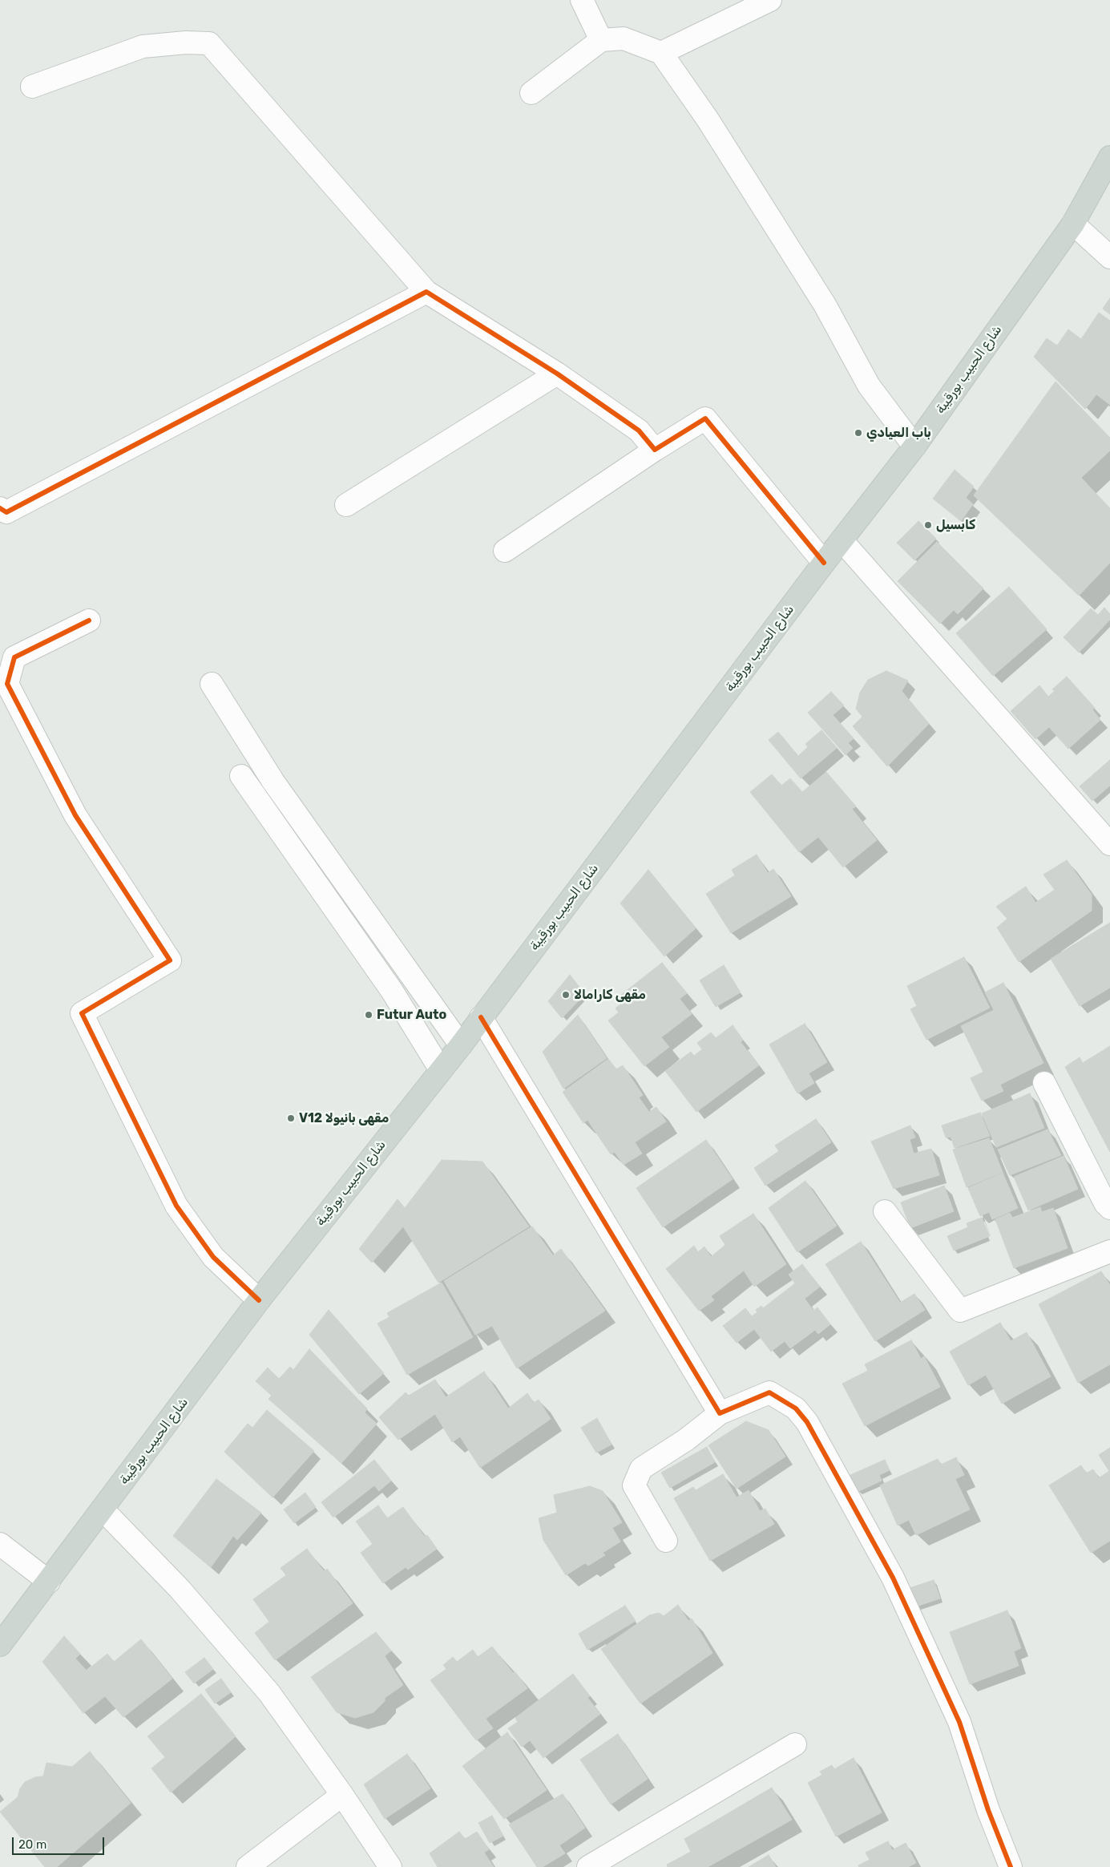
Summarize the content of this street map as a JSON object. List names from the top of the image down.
{
  "streets": {
    "main road": ["شارع الحبيب بورقيبة"]
  },
  "places": [
    "باب العيادي",
    "كابسيل",
    "مقهى كارامالا",
    "Futur Auto",
    "V12 مقهى بانيولا"
  ],
  "scale_bar": "20 m"
}
